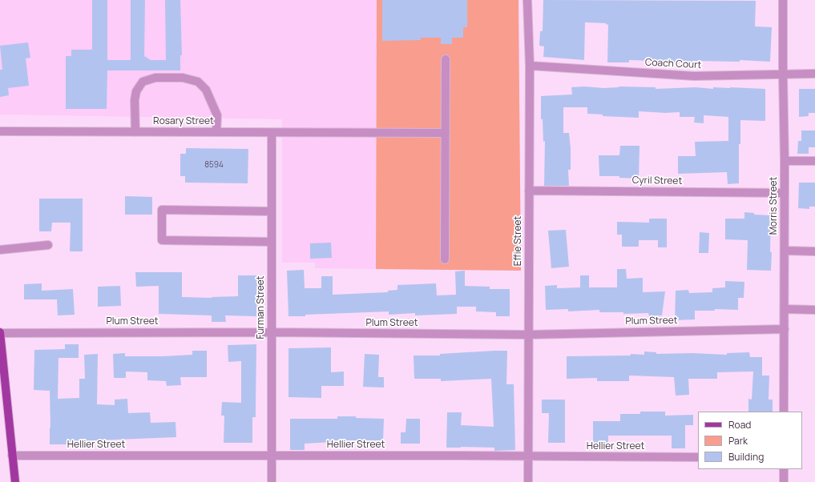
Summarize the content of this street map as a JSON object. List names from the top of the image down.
{
  "streets": {
    "street": [
      "Coach Court",
      "Rosary Street",
      "Cyril Street",
      "Morris Street",
      "Effie Street",
      "Furman Street",
      "Plum Street",
      "Hellier Street"
    ]
  },
  "crossings": [
    ["Coach Court", "Morris Street"],
    ["Coach Court", "Effie Street"],
    ["Rosary Street", "Furman Street"],
    ["Cyril Street", "Morris Street"],
    ["Cyril Street", "Effie Street"],
    ["Morris Street", "Plum Street"],
    ["Effie Street", "Plum Street"],
    ["Effie Street", "Hellier Street"],
    ["Furman Street", "Plum Street"],
    ["Furman Street", "Hellier Street"]
  ],
  "house_numbers": ["8594"],
  "legend": ["Road", "Park", "Building"]
}
